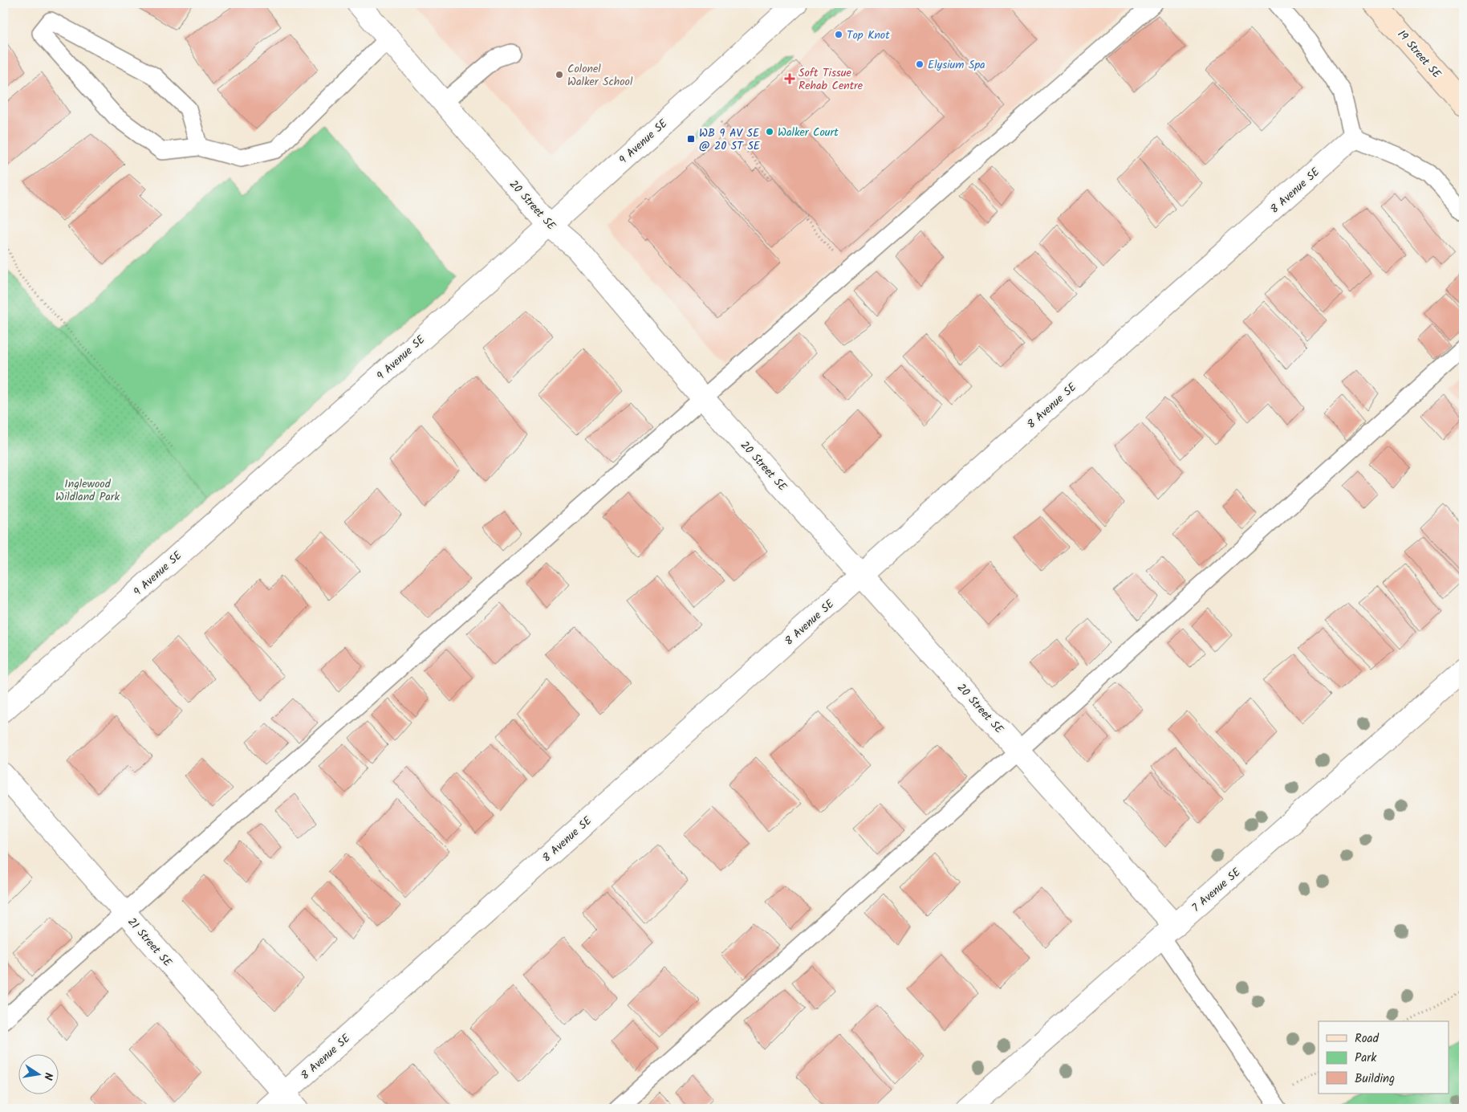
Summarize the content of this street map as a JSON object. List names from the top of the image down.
{
  "streets": {
    "main road": ["19 Street SE"],
    "street": [
      "9 Avenue SE",
      "8 Avenue SE",
      "20 Street SE",
      "7 Avenue SE",
      "21 Street SE"
    ]
  },
  "crossings": [
    ["9 Avenue SE", "20 Street SE"],
    ["8 Avenue SE", "20 Street SE"],
    ["8 Avenue SE", "21 Street SE"],
    ["20 Street SE", "7 Avenue SE"]
  ],
  "parks": ["Inglewood Wildland Park"],
  "places": {
    "other": [
      "Top Knot",
      "Elysium Spa",
      "Colonel Walker School",
      "Walker Court"
    ],
    "health": ["Soft Tissue Rehab Centre"],
    "transit": ["WB 9 AV SE @ 20 ST SE"]
  },
  "legend": ["Road", "Park", "Building"],
  "north": "right"
}
